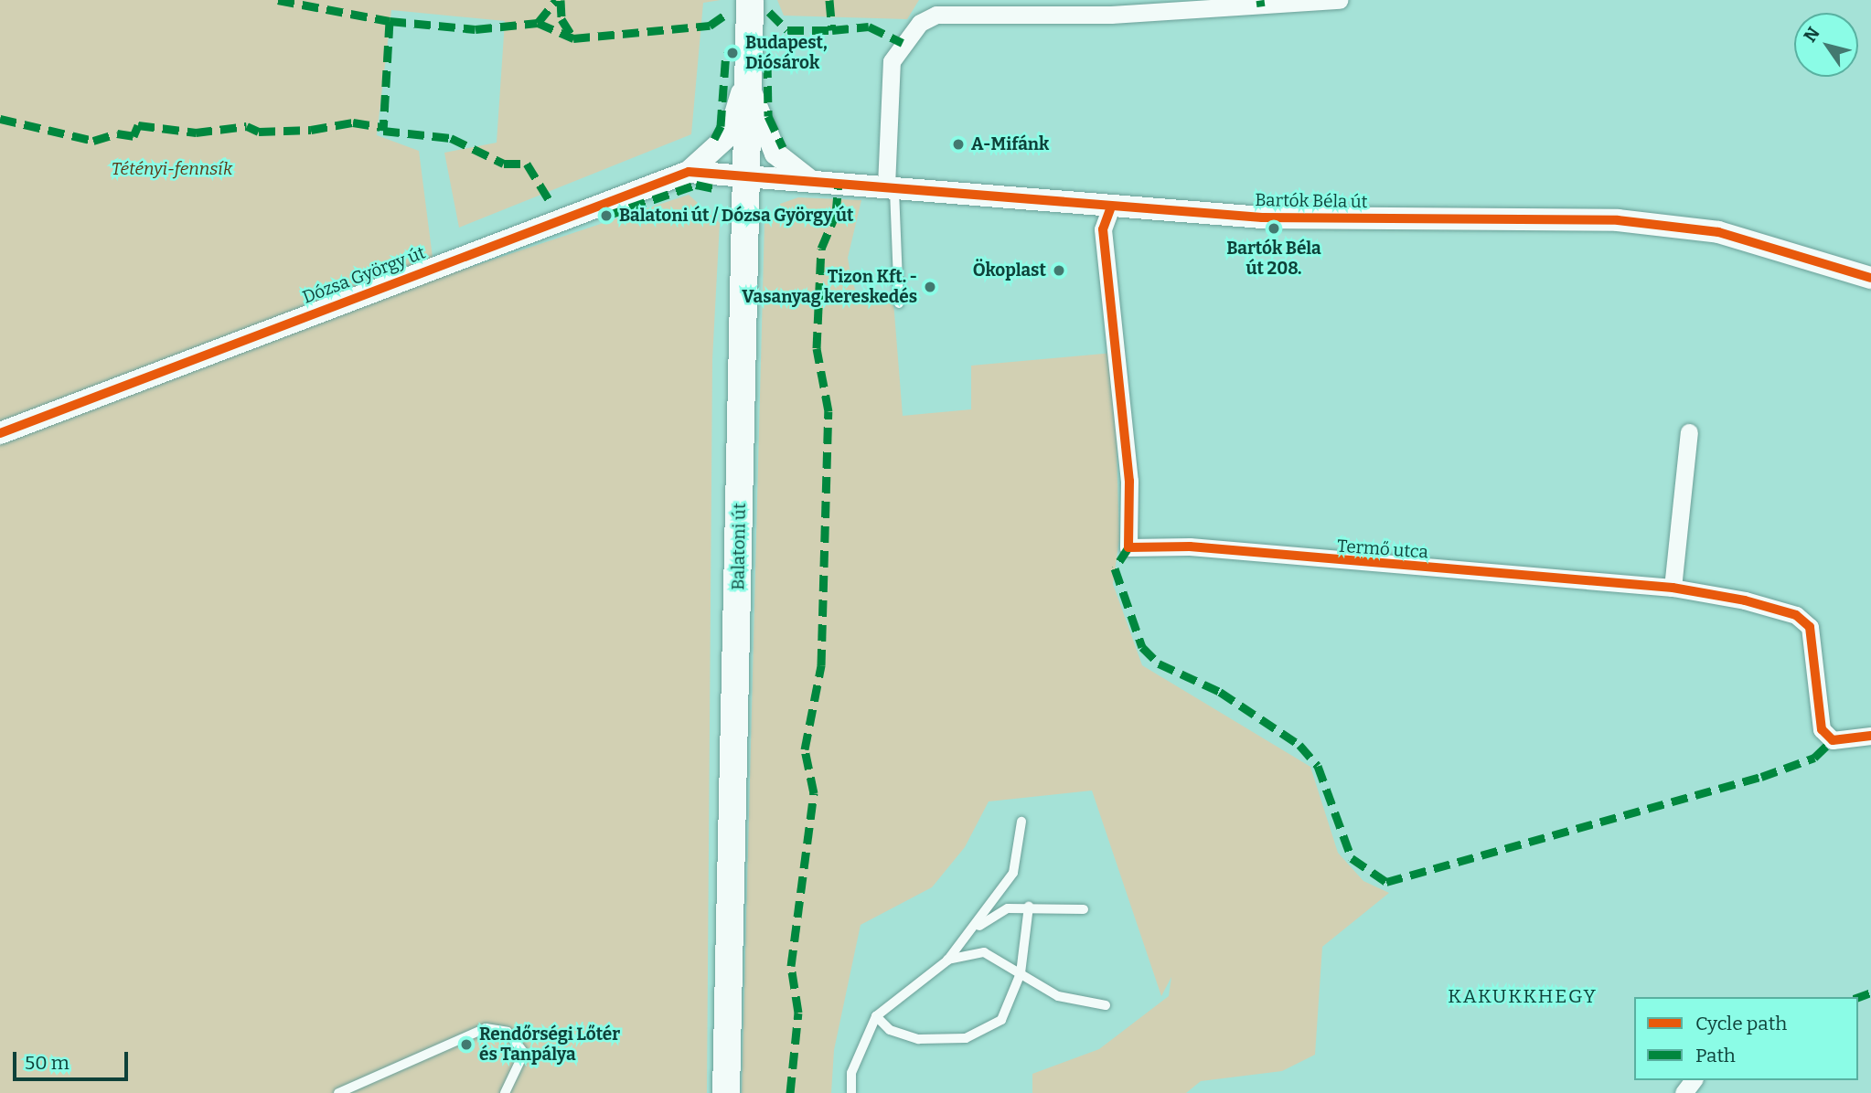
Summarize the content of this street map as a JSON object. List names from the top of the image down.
{
  "streets": {
    "main road": ["Balatoni út"],
    "street": ["Bartók Béla út", "Dózsa György út", "Termő utca"]
  },
  "crossings": [
    ["Bartók Béla út", "Dózsa György út"],
    ["Bartók Béla út", "Balatoni út"],
    ["Bartók Béla út", "Termő utca"],
    ["Dózsa György út", "Balatoni út"]
  ],
  "districts": ["KAKUKKHEGY"],
  "parks": ["Tétényi-fennsík"],
  "places": [
    "Budapest, Diósárok",
    "A-Mifánk",
    "Balatoni út / Dózsa György út",
    "Bartók Béla út 208.",
    "Ökoplast",
    "Tizon Kft. - Vasanyag kereskedés",
    "Rendőrségi Lőtér és Tanpálya"
  ],
  "legend": ["Cycle path", "Path"],
  "scale_bar": "50 m",
  "north": "top left"
}
